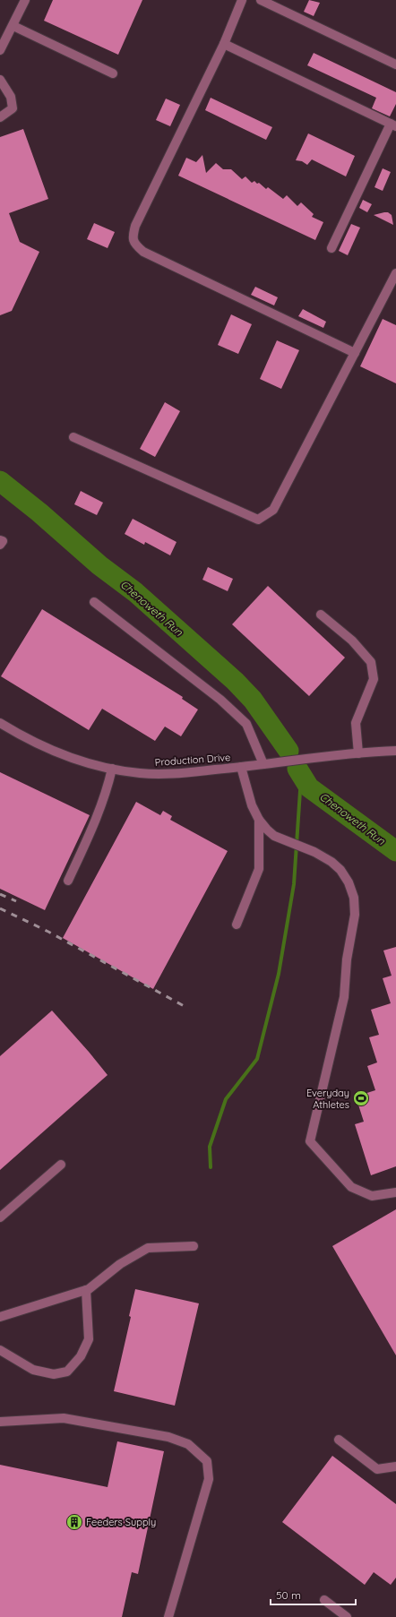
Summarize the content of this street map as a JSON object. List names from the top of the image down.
{
  "streets": {
    "street": ["Production Drive"]
  },
  "water": ["Chenoweth Run"],
  "places": {
    "sports": ["Everyday Athletes"],
    "building": ["Feeders Supply"]
  },
  "scale_bar": "50 m"
}
